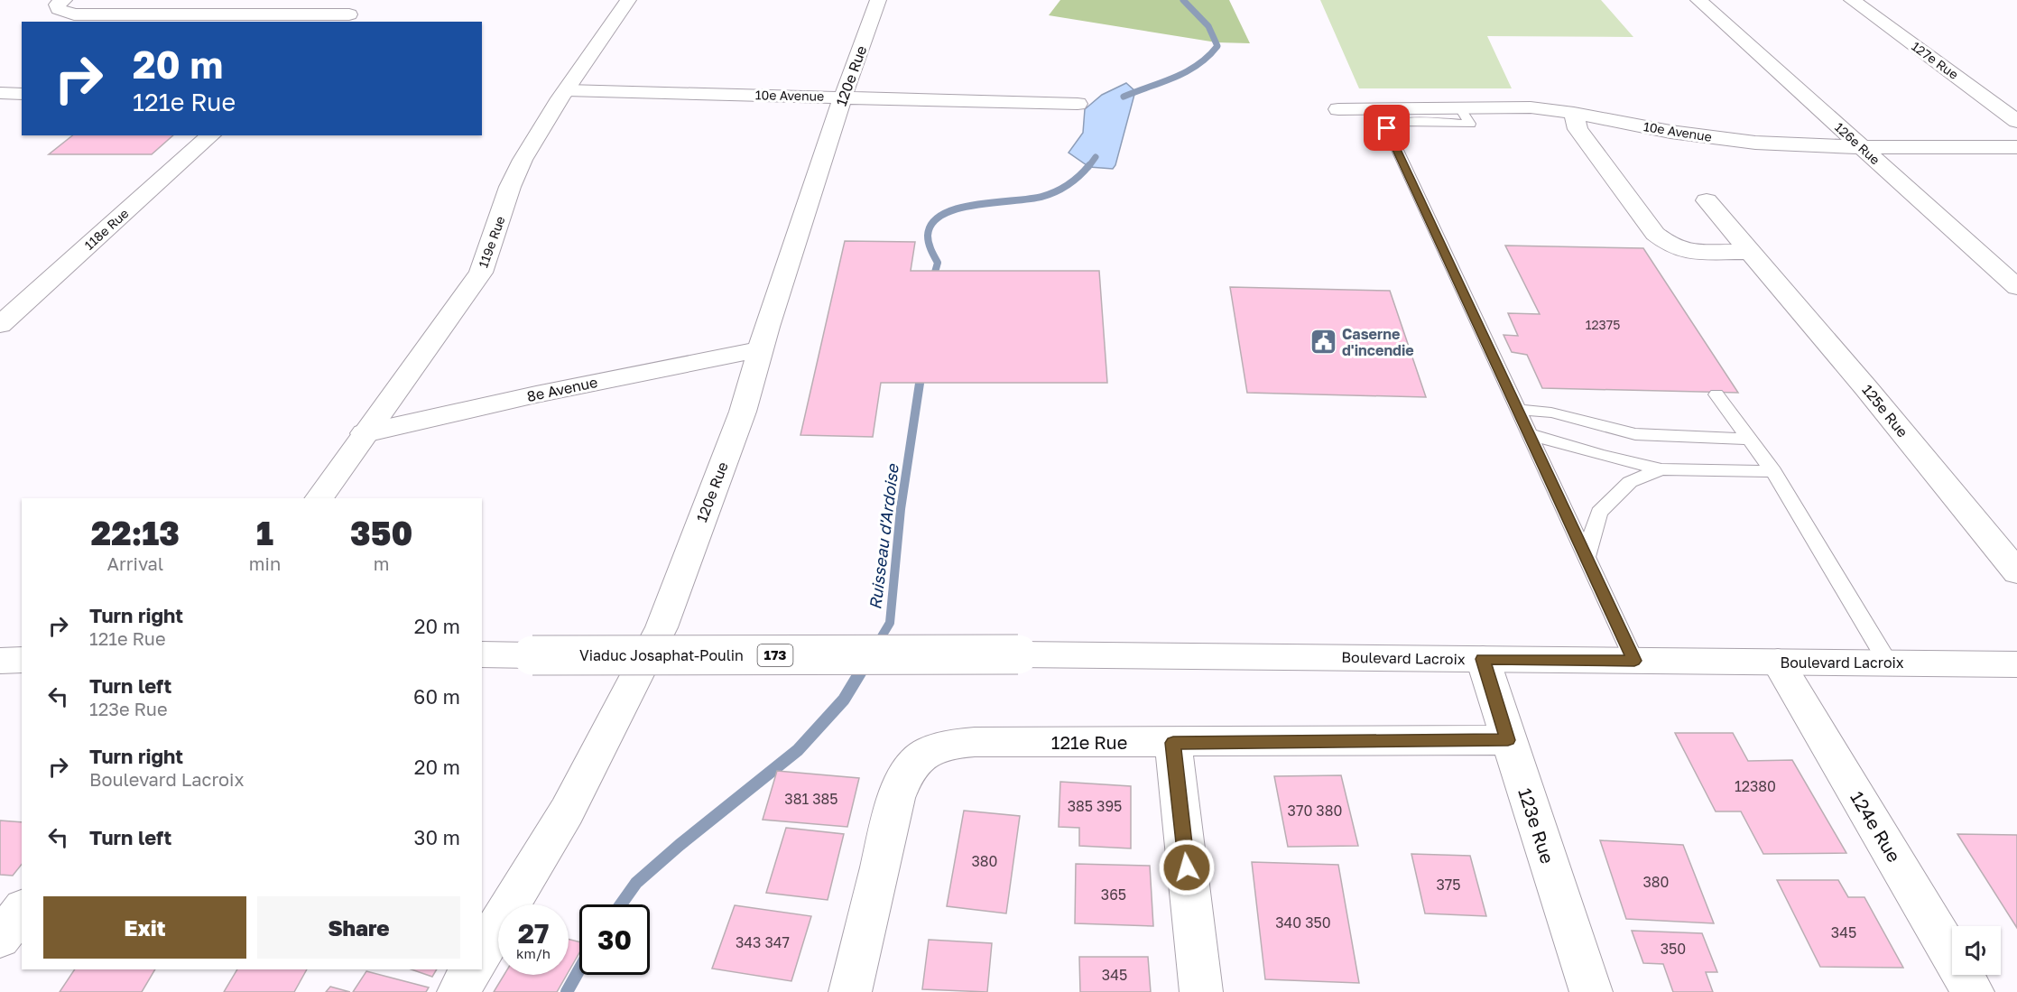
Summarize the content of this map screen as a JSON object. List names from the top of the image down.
{
  "streets": {
    "street": [
      "127e Rue",
      "120e Rue",
      "10e Avenue",
      "126e Rue",
      "118e Rue",
      "119e Rue",
      "8e Avenue",
      "125e Rue",
      "Viaduc Josaphat-Poulin",
      "173",
      "Boulevard Lacroix",
      "121e Rue",
      "123e Rue",
      "124e Rue"
    ]
  },
  "crossings": [
    ["120e Rue", "10e Avenue"],
    ["120e Rue", "8e Avenue"],
    ["10e Avenue", "126e Rue"],
    ["10e Avenue", "119e Rue"],
    ["119e Rue", "8e Avenue"],
    ["Viaduc Josaphat-Poulin", "Boulevard Lacroix"],
    ["Boulevard Lacroix", "123e Rue"],
    ["Boulevard Lacroix", "124e Rue"],
    ["121e Rue", "123e Rue"]
  ],
  "water": ["Ruisseau d'Ardoise"],
  "places": {
    "public building": ["Caserne d'incendie"]
  },
  "house_numbers": [
    "12375",
    "12380",
    "381 385",
    "385 395",
    "370 380",
    "380",
    "380",
    "375",
    "365",
    "340 350",
    "345",
    "343 347",
    "350",
    "345"
  ],
  "page": {
    "turn": ["20 m", "121e Rue"],
    "eta": [
      "22:13",
      "Arrival",
      "1",
      "min",
      "350",
      "m"
    ],
    "list": [
      {
        "name": "Turn right",
        "note": "121e Rue",
        "value": "20 m"
      },
      {
        "name": "Turn left",
        "note": "123e Rue",
        "value": "60 m"
      },
      {
        "name": "Turn right",
        "note": "Boulevard Lacroix",
        "value": "20 m"
      },
      {
        "name": "Turn left",
        "value": "30 m"
      }
    ],
    "buttons": ["Exit", "Share"],
    "speed": "27 km/h",
    "limit": "30"
  }
}
